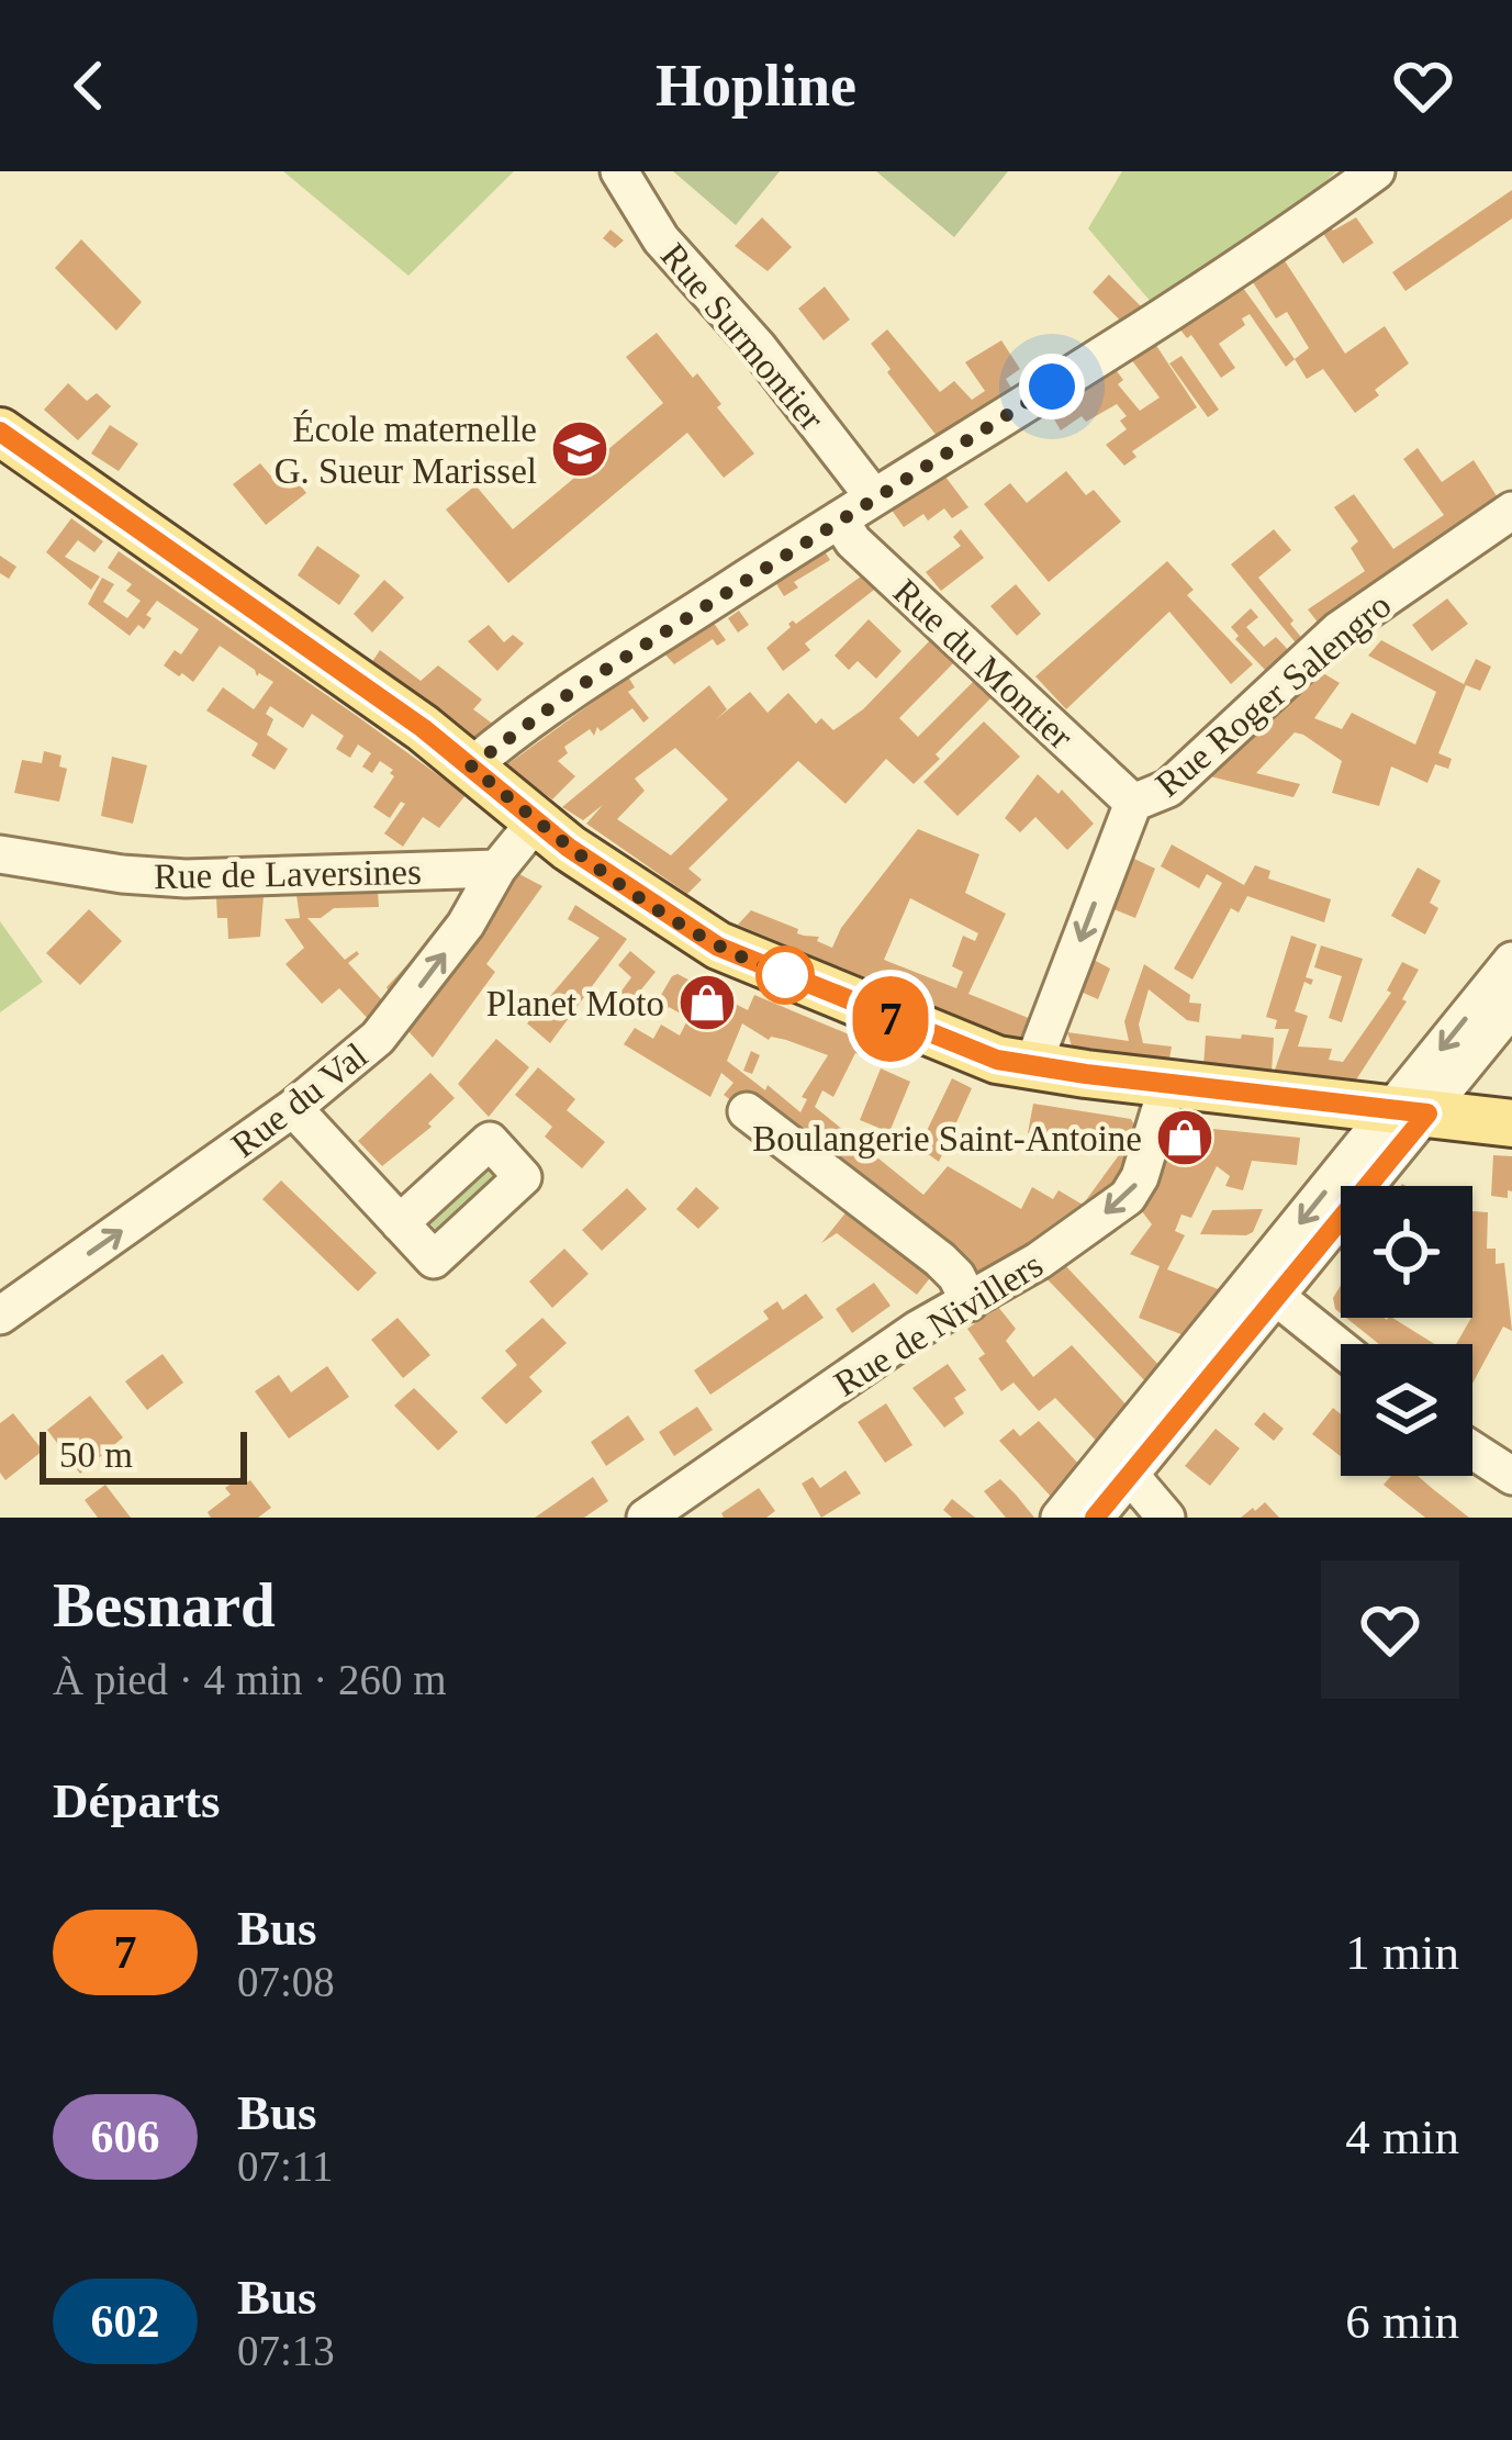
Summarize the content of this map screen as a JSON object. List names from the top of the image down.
{
  "streets": {
    "street": [
      "Rue Surmontier",
      "Rue du Montier",
      "Rue Roger Salengro",
      "Rue de Laversines",
      "Rue du Val",
      "Rue de Nivillers"
    ]
  },
  "crossings": [
    ["Rue du Montier", "Rue Roger Salengro"],
    ["Rue de Laversines", "Rue du Val"]
  ],
  "one_way": ["Rue Roger Salengro", "Rue du Val"],
  "places": {
    "school or university": ["École maternelle G. Sueur Marissel"],
    "shop": ["Planet Moto", "Boulangerie Saint-Antoine"]
  },
  "lines": ["bus line 7"],
  "scale_bar": "50 m",
  "page": {
    "header": "Hopline",
    "on_map": "7",
    "scale": "50 m",
    "heading": [
      ["Besnard", "À pied · 4 min · 260 m"],
      "Départs"
    ],
    "list": [
      {
        "mark": "7",
        "name": "Bus",
        "note": "07:08",
        "value": "1 min"
      },
      {
        "mark": "606",
        "name": "Bus",
        "note": "07:11",
        "value": "4 min"
      },
      {
        "mark": "602",
        "name": "Bus",
        "note": "07:13",
        "value": "6 min"
      }
    ]
  }
}
